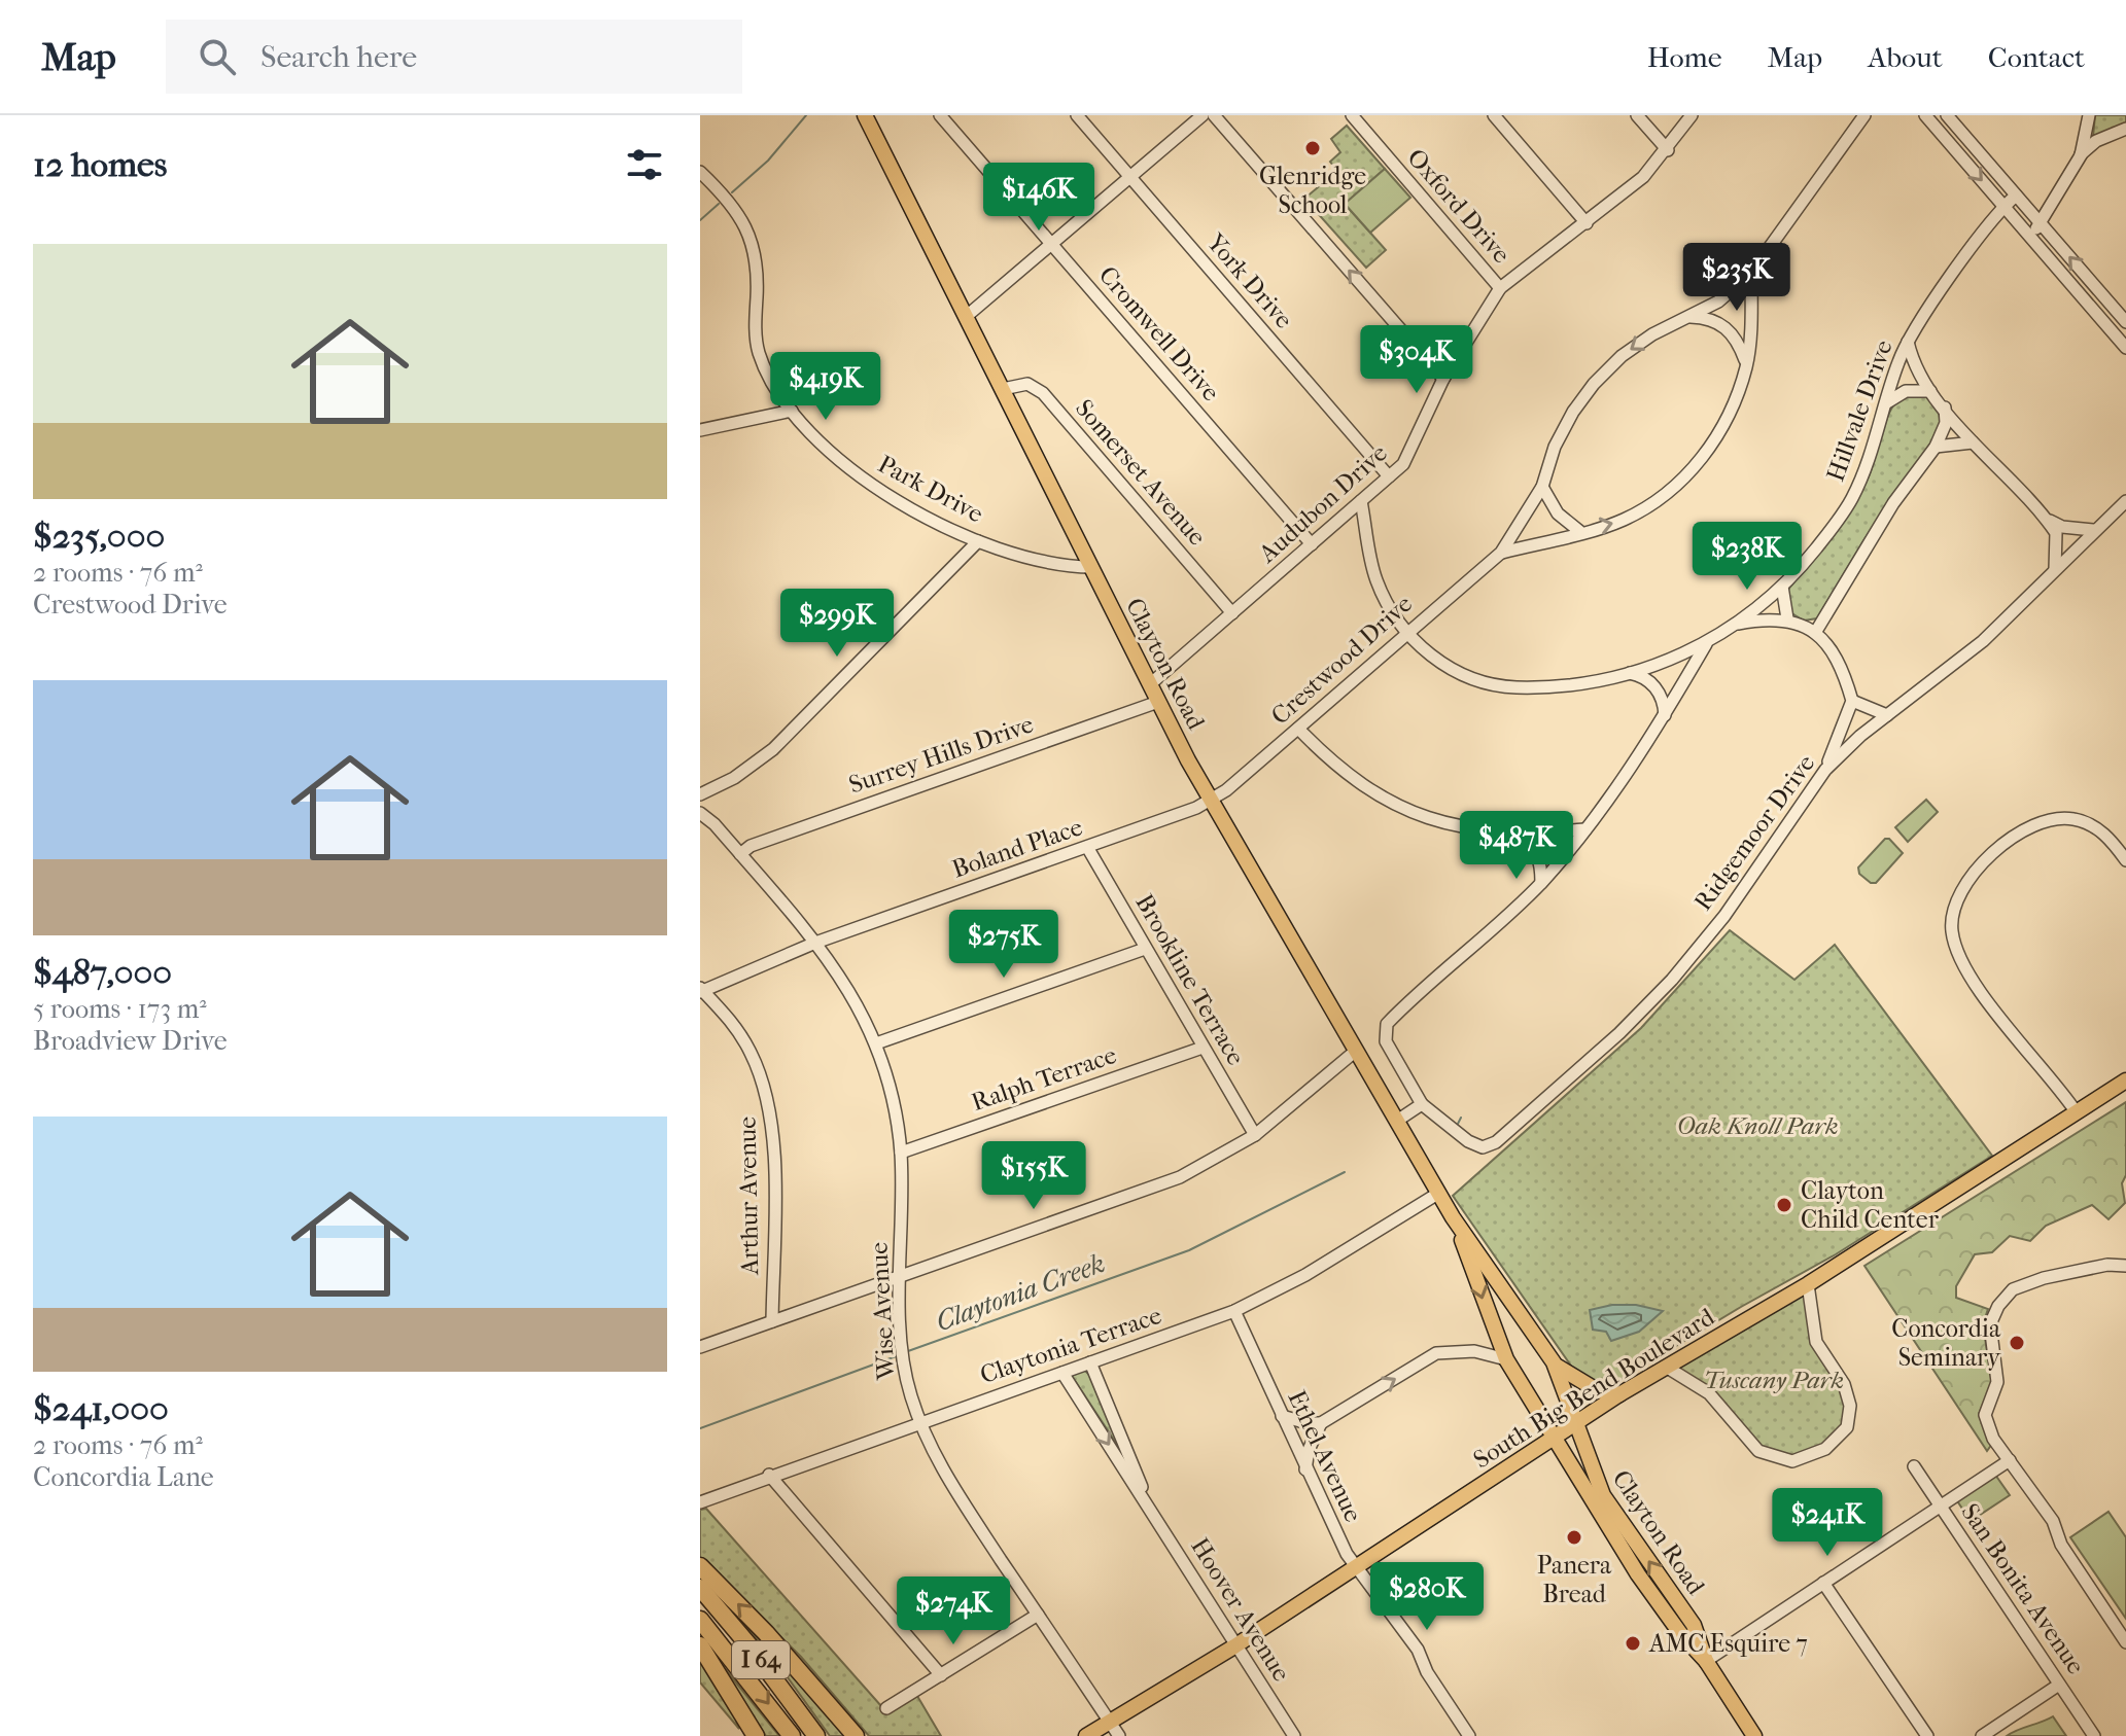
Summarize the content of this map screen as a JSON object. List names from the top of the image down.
{
  "streets": {
    "highway": ["I 64"],
    "main road": ["Clayton Road", "South Big Bend Boulevard"],
    "street": [
      "Oxford Drive",
      "York Drive",
      "Cromwell Drive",
      "Hillvale Drive",
      "Somerset Avenue",
      "Park Drive",
      "Audubon Drive",
      "Crestwood Drive",
      "Surrey Hills Drive",
      "Ridgemoor Drive",
      "Boland Place",
      "Brookline Terrace",
      "Ralph Terrace",
      "Arthur Avenue",
      "Wise Avenue",
      "Claytonia Terrace",
      "Ethel Avenue",
      "San Bonita Avenue",
      "Hoover Avenue"
    ]
  },
  "crossings": [
    ["Oxford Drive", "Audubon Drive"],
    ["York Drive", "Audubon Drive"],
    ["Cromwell Drive", "Audubon Drive"],
    ["Hillvale Drive", "Audubon Drive"],
    ["Hillvale Drive", "Crestwood Drive"],
    ["Somerset Avenue", "Audubon Drive"],
    ["Somerset Avenue", "Clayton Road"],
    ["Park Drive", "Clayton Road"],
    ["Audubon Drive", "Clayton Road"],
    ["Crestwood Drive", "Clayton Road"],
    ["Crestwood Drive", "Boland Place"],
    ["Clayton Road", "Surrey Hills Drive"],
    ["Clayton Road", "Boland Place"],
    ["Clayton Road", "Claytonia Terrace"],
    ["Clayton Road", "South Big Bend Boulevard"],
    ["Surrey Hills Drive", "Wise Avenue"],
    ["Boland Place", "Brookline Terrace"],
    ["Boland Place", "Arthur Avenue"],
    ["Boland Place", "Wise Avenue"],
    ["Brookline Terrace", "Ralph Terrace"],
    ["Ralph Terrace", "Wise Avenue"],
    ["Wise Avenue", "Claytonia Terrace"],
    ["Wise Avenue", "South Big Bend Boulevard"],
    ["Claytonia Terrace", "Ethel Avenue"],
    ["Claytonia Terrace", "Hoover Avenue"],
    ["South Big Bend Boulevard", "Ethel Avenue"],
    ["South Big Bend Boulevard", "Hoover Avenue"]
  ],
  "water": ["Claytonia Creek"],
  "parks": ["Oak Knoll Park", "Tuscany Park"],
  "places": [
    "Glenridge School",
    "Clayton Child Center",
    "Concordia Seminary",
    "Panera Bread",
    "AMC Esquire 7"
  ],
  "page": {
    "header": "Map",
    "search": "Search here",
    "nav": [
      "Home",
      "Map",
      "About",
      "Contact"
    ],
    "heading": "12 homes",
    "price": [
      "$146K",
      "$235K",
      "$304K",
      "$419K",
      "$238K",
      "$299K",
      "$487K",
      "$275K",
      "$155K",
      "$241K",
      "$280K",
      "$274K"
    ],
    "list": [
      {
        "name": "$235,000",
        "note": "2 rooms · 76 m² · Crestwood Drive"
      },
      {
        "name": "$487,000",
        "note": "5 rooms · 173 m² · Broadview Drive"
      },
      {
        "name": "$241,000",
        "note": "2 rooms · 76 m² · Concordia Lane"
      }
    ]
  }
}
